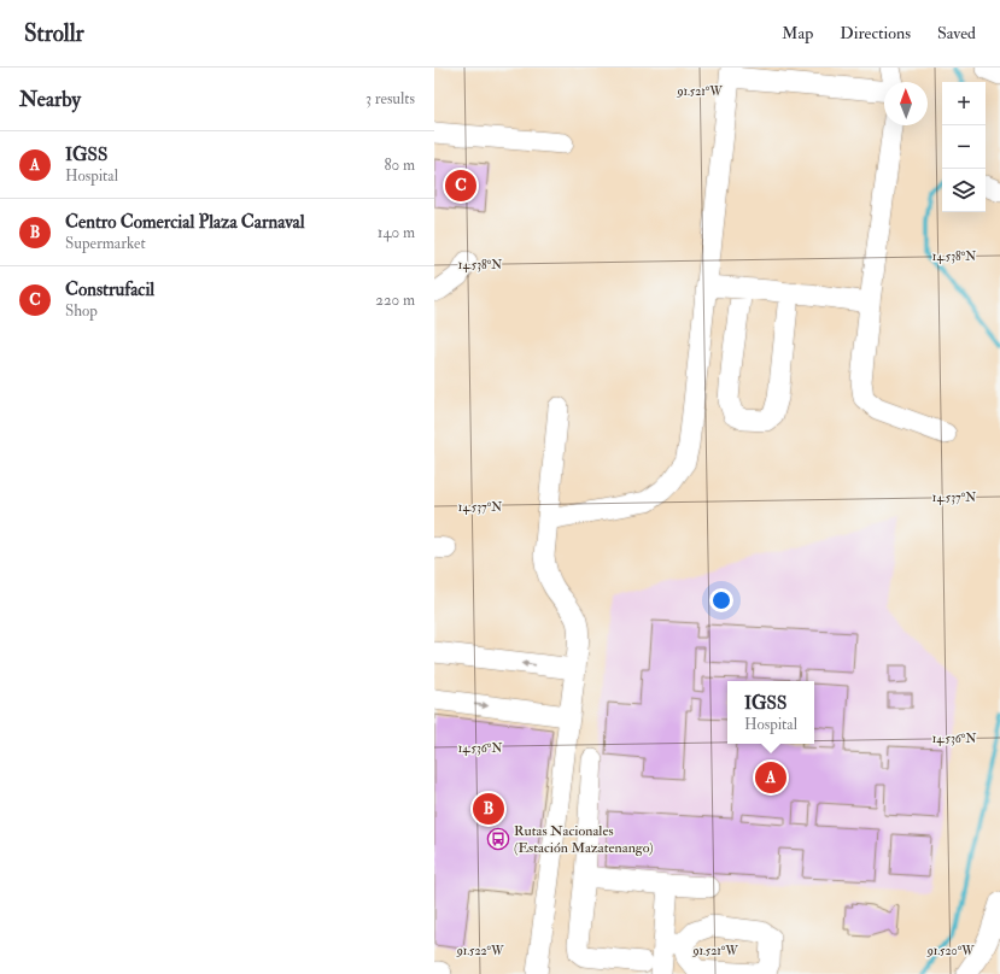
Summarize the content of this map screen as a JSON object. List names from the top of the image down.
{
  "places": {
    "bus stop": ["Rutas Nacionales (Estación Mazatenango)"]
  },
  "north": "top",
  "page": {
    "header": "Strollr",
    "nav": ["Map", "Directions", "Saved"],
    "heading": ["Nearby", "3 results"],
    "map_buttons": ["+", "−"],
    "list": [
      {
        "mark": "A",
        "name": "IGSS",
        "note": "Hospital",
        "value": "80 m"
      },
      {
        "mark": "B",
        "name": "Centro Comercial Plaza Carnaval",
        "note": "Supermarket",
        "value": "140 m"
      },
      {
        "mark": "C",
        "name": "Construfacil",
        "note": "Shop",
        "value": "220 m"
      }
    ],
    "pins": ["C", "A", "B"],
    "popup": ["IGSS", "Hospital"]
  },
  "coordinates": [
    "91.521°W",
    "14.538°N",
    "14.537°N",
    "14.536°N",
    "91.522°W",
    "91.520°W"
  ]
}
